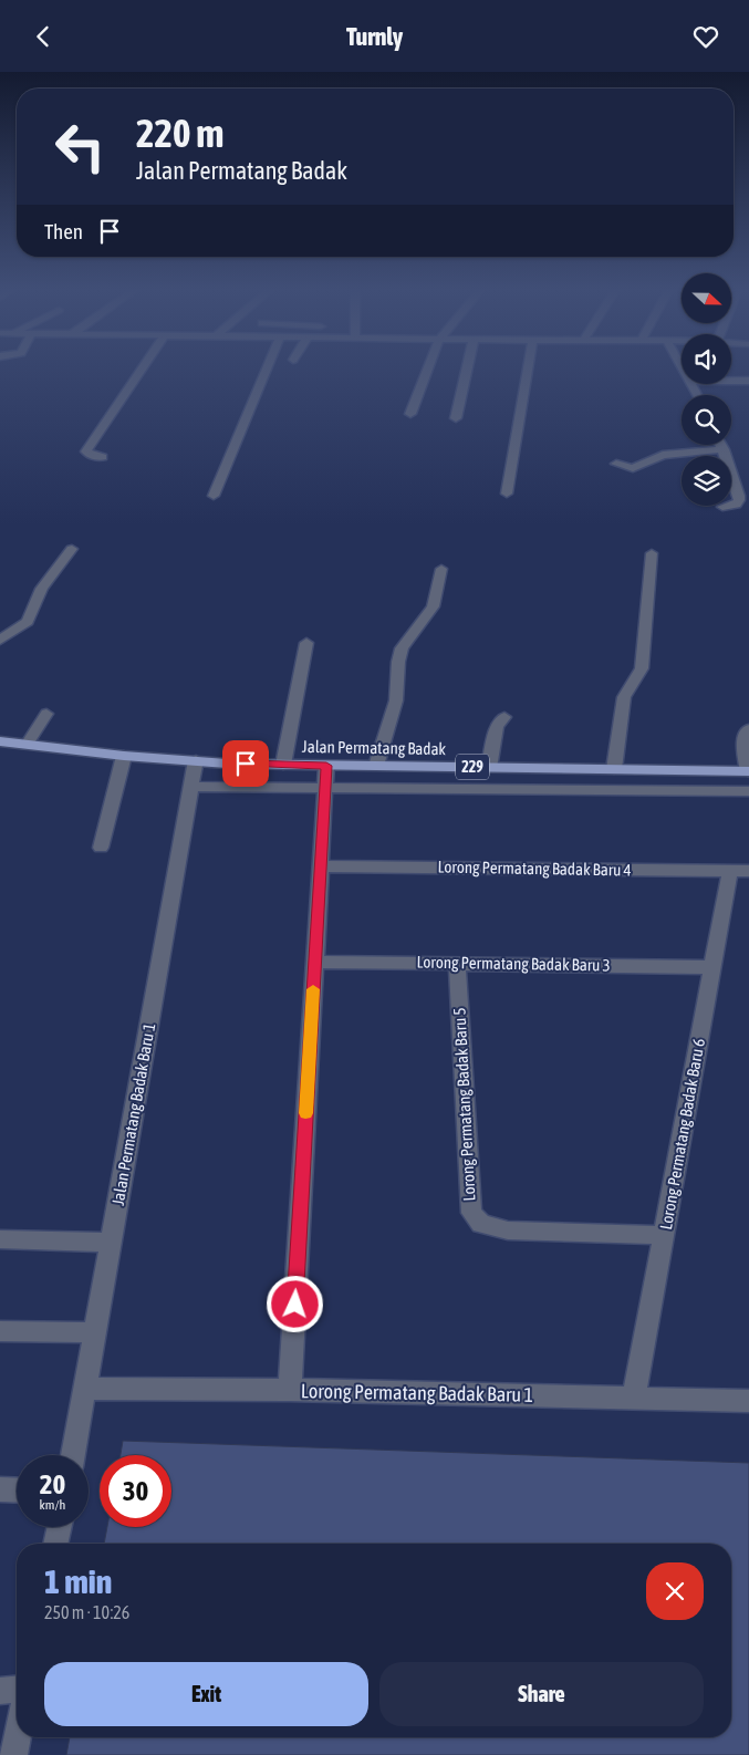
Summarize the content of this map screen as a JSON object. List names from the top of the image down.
{
  "streets": {
    "main road": ["Jalan Permatang Badak", "229"],
    "street": [
      "Lorong Permatang Badak Baru 4",
      "Lorong Permatang Badak Baru 3",
      "Lorong Permatang Badak Baru 5",
      "Jalan Permatang Badak Baru 1",
      "Lorong Permatang Badak Baru 6",
      "Lorong Permatang Badak Baru 1"
    ]
  },
  "crossings": [
    ["Jalan Permatang Badak", "Jalan Permatang Badak Baru 1"],
    ["Lorong Permatang Badak Baru 4", "Lorong Permatang Badak Baru 6"],
    ["Lorong Permatang Badak Baru 3", "Lorong Permatang Badak Baru 5"],
    ["Lorong Permatang Badak Baru 3", "Lorong Permatang Badak Baru 6"],
    ["Lorong Permatang Badak Baru 5", "Lorong Permatang Badak Baru 6"],
    ["Jalan Permatang Badak Baru 1", "Lorong Permatang Badak Baru 1"],
    ["Lorong Permatang Badak Baru 6", "Lorong Permatang Badak Baru 1"]
  ],
  "north": "right",
  "page": {
    "header": "Turnly",
    "turn": ["220 m", "Jalan Permatang Badak"],
    "then": "Then",
    "speed": "20 km/h",
    "limit": "30",
    "heading": ["1 min", "250 m · 10:26"],
    "buttons": ["Exit", "Share"]
  }
}
